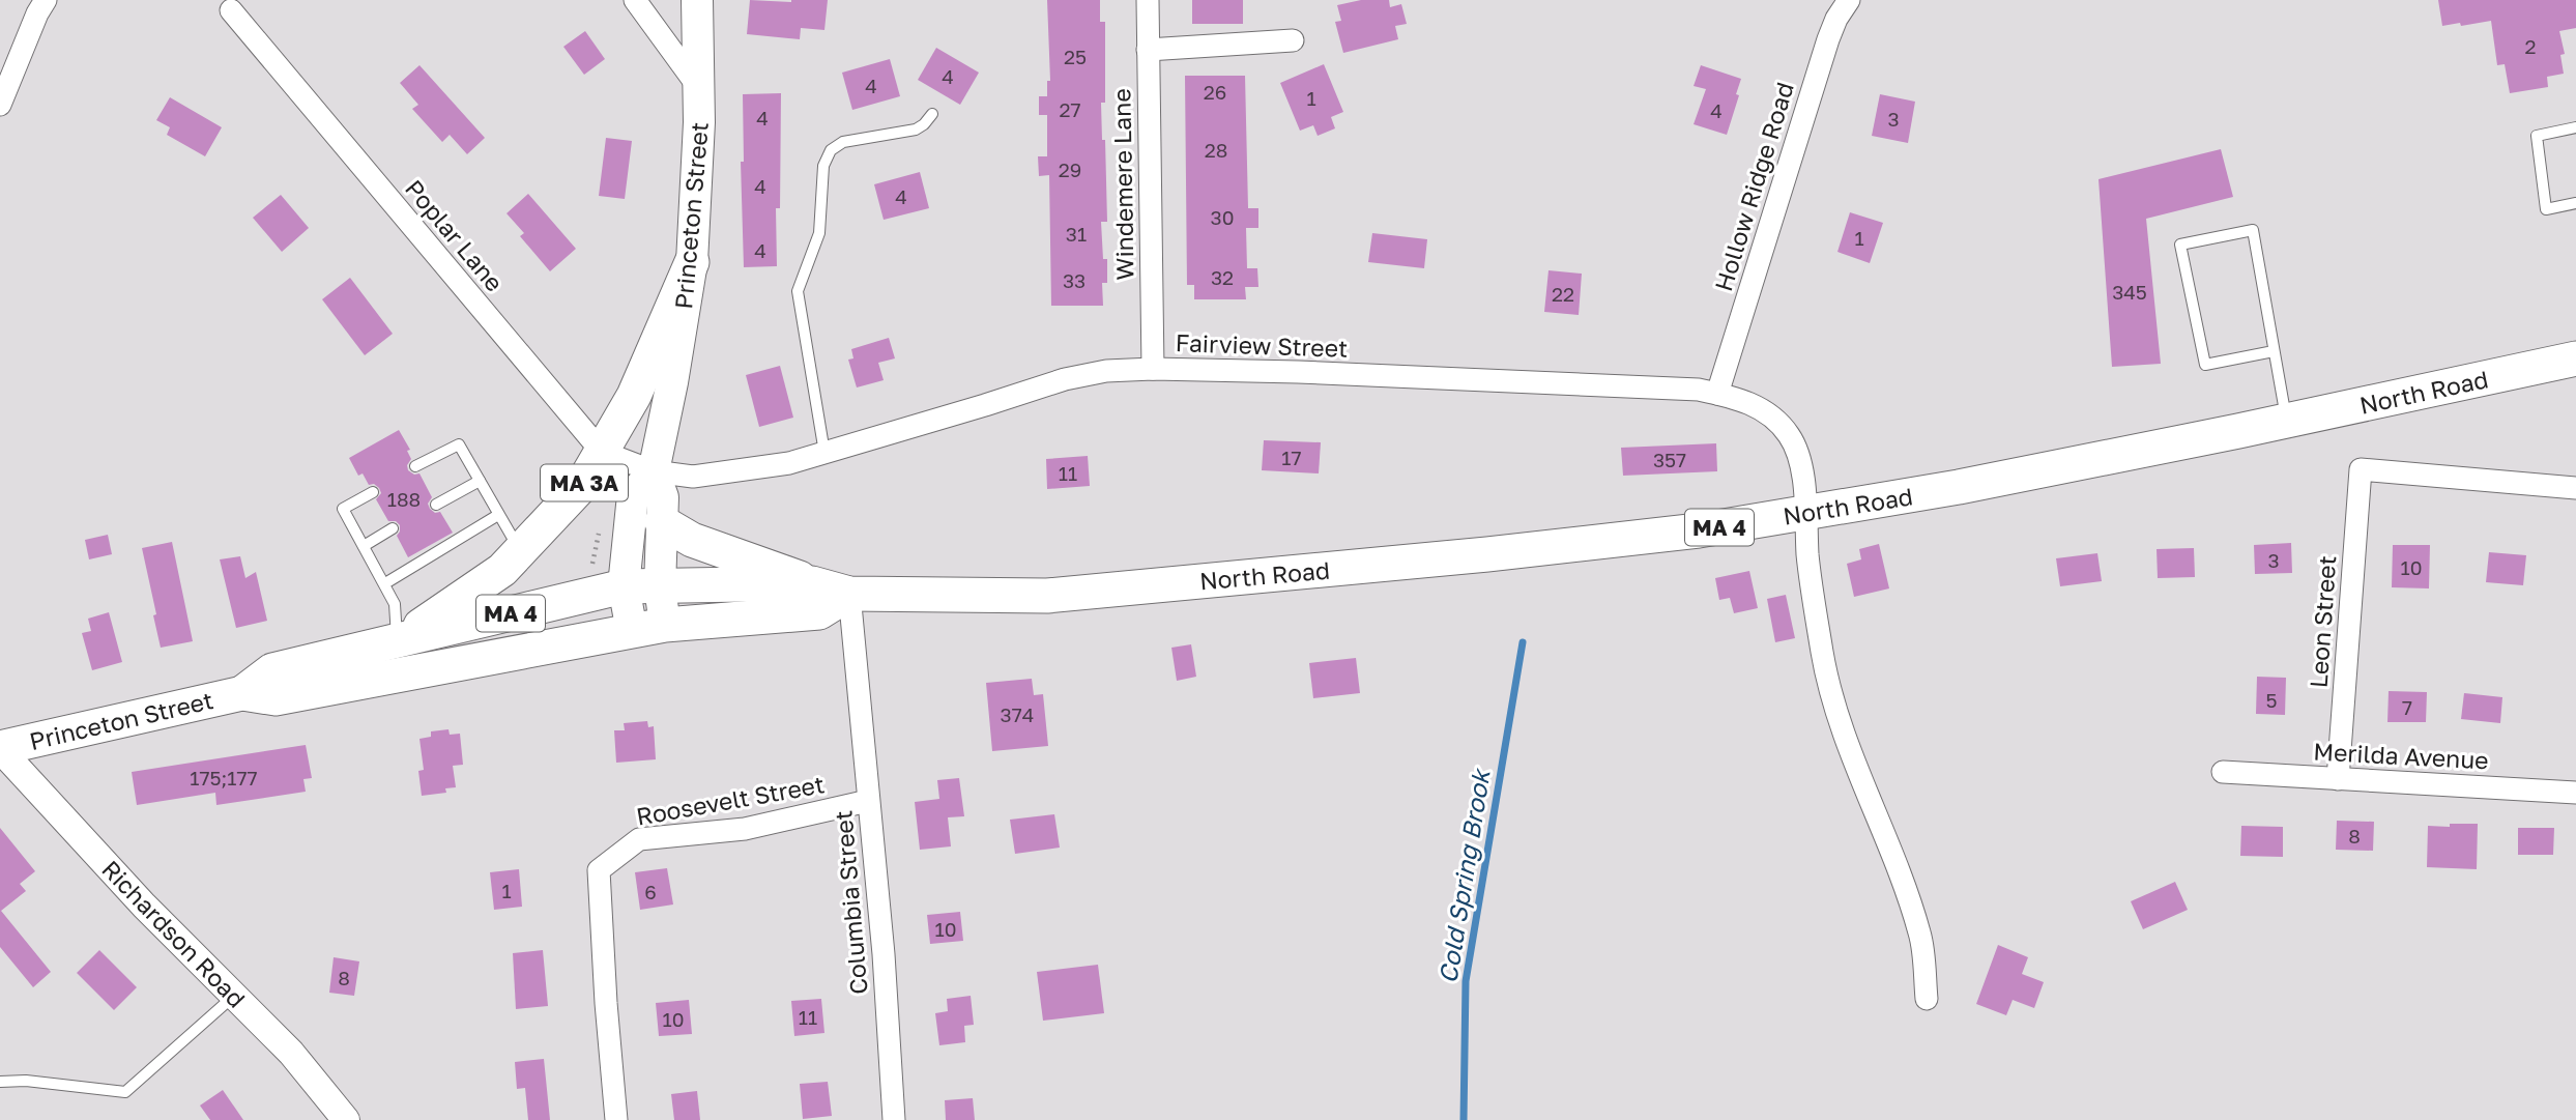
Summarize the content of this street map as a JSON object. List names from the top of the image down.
{
  "streets": {
    "main road": [
      "Princeton Street",
      "North Road",
      "MA 3A",
      "MA 4"
    ],
    "street": [
      "Windemere Lane",
      "Hollow Ridge Road",
      "Poplar Lane",
      "Fairview Street",
      "Leon Street",
      "Merilda Avenue",
      "Roosevelt Street",
      "Columbia Street",
      "Richardson Road"
    ]
  },
  "crossings": [
    ["Windemere Lane", "Fairview Street"],
    ["Hollow Ridge Road", "Fairview Street"],
    ["Princeton Street", "Poplar Lane"],
    ["Princeton Street", "Fairview Street"],
    ["Princeton Street", "North Road"],
    ["Princeton Street", "MA 3A"],
    ["Princeton Street", "Richardson Road"],
    ["Poplar Lane", "Fairview Street"],
    ["Poplar Lane", "MA 3A"],
    ["Fairview Street", "North Road"],
    ["North Road", "Columbia Street"],
    ["Leon Street", "Merilda Avenue"],
    ["Roosevelt Street", "Columbia Street"]
  ],
  "water": ["Cold Spring Brook"],
  "house_numbers": [
    "2",
    "25",
    "4",
    "4",
    "26",
    "1",
    "27",
    "4",
    "4",
    "3",
    "28",
    "29",
    "4",
    "4",
    "30",
    "31",
    "1",
    "4",
    "32",
    "33",
    "345",
    "22",
    "17",
    "357",
    "11",
    "188",
    "3",
    "10",
    "5",
    "7",
    "374",
    "175;177",
    "8",
    "1",
    "6",
    "10",
    "8",
    "11",
    "10"
  ]
}
